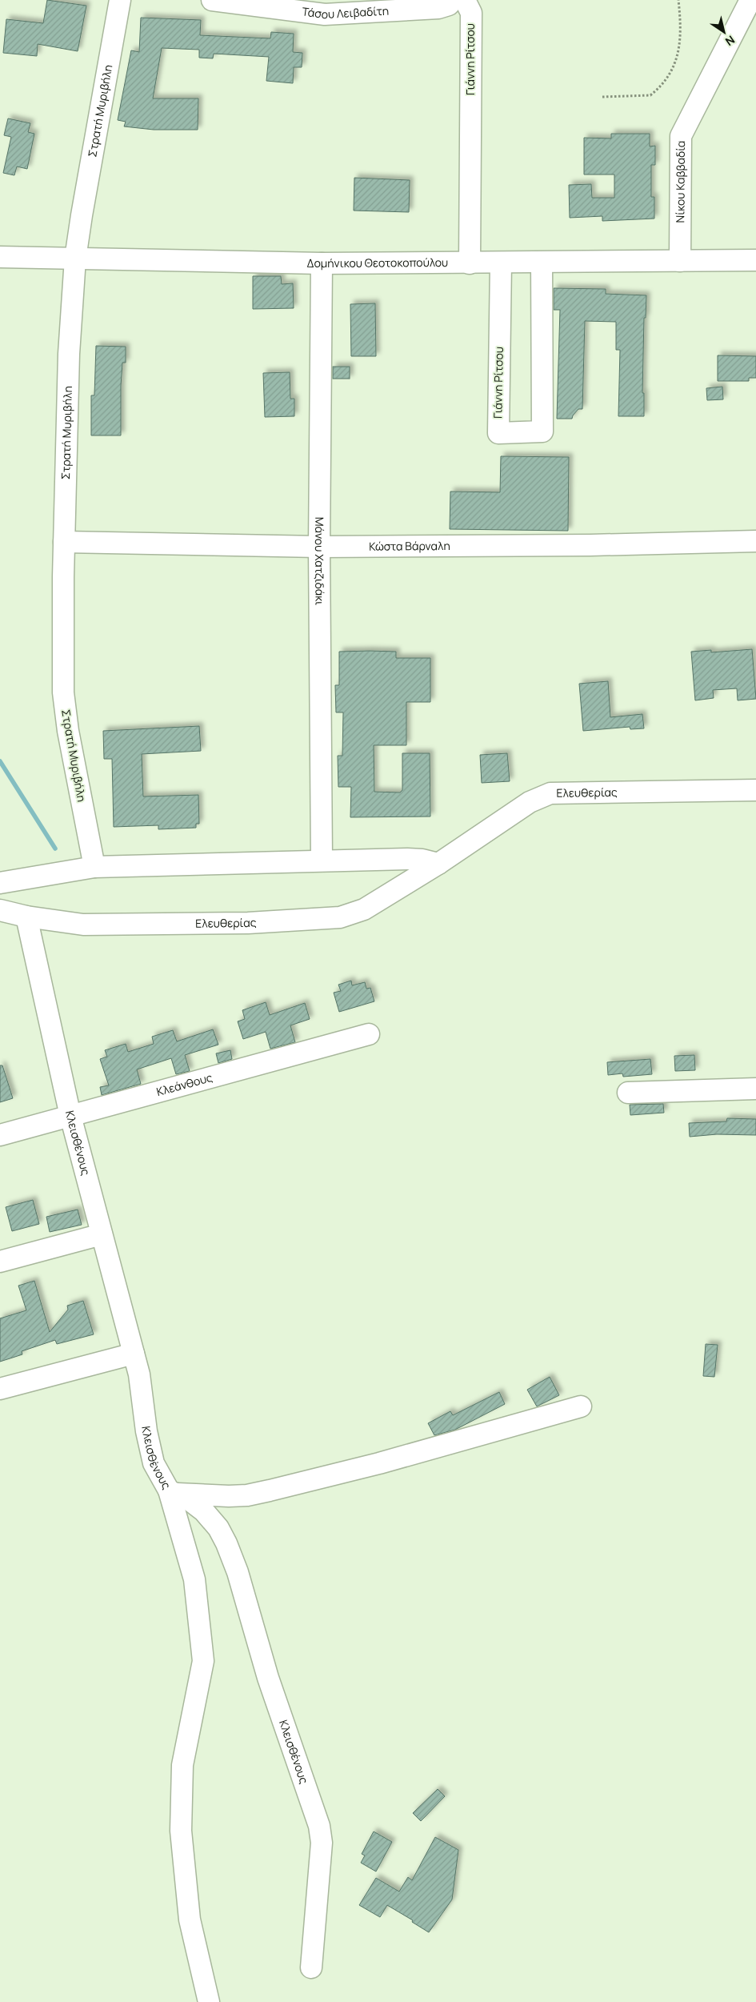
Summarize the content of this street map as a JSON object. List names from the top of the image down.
{
  "streets": {
    "street": [
      "Τάσου Λειβαδίτη",
      "Γιάννη Ρίτσου",
      "Στρατή Μυριβήλη",
      "Νίκου Καββαδία",
      "Δομήνικου Θεοτοκοπούλου",
      "Κώστα Βάρναλη",
      "Μάνου Χατζιδάκι",
      "Ελευθερίας",
      "Κλεάνθους",
      "Κλεισθένους"
    ]
  },
  "crossings": [
    ["Γιάννη Ρίτσου", "Δομήνικου Θεοτοκοπούλου"],
    ["Στρατή Μυριβήλη", "Δομήνικου Θεοτοκοπούλου"],
    ["Στρατή Μυριβήλη", "Κώστα Βάρναλη"],
    ["Νίκου Καββαδία", "Δομήνικου Θεοτοκοπούλου"],
    ["Δομήνικου Θεοτοκοπούλου", "Μάνου Χατζιδάκι"],
    ["Κώστα Βάρναλη", "Μάνου Χατζιδάκι"],
    ["Ελευθερίας", "Κλεισθένους"],
    ["Κλεάνθους", "Κλεισθένους"]
  ],
  "north": "bottom right"
}
